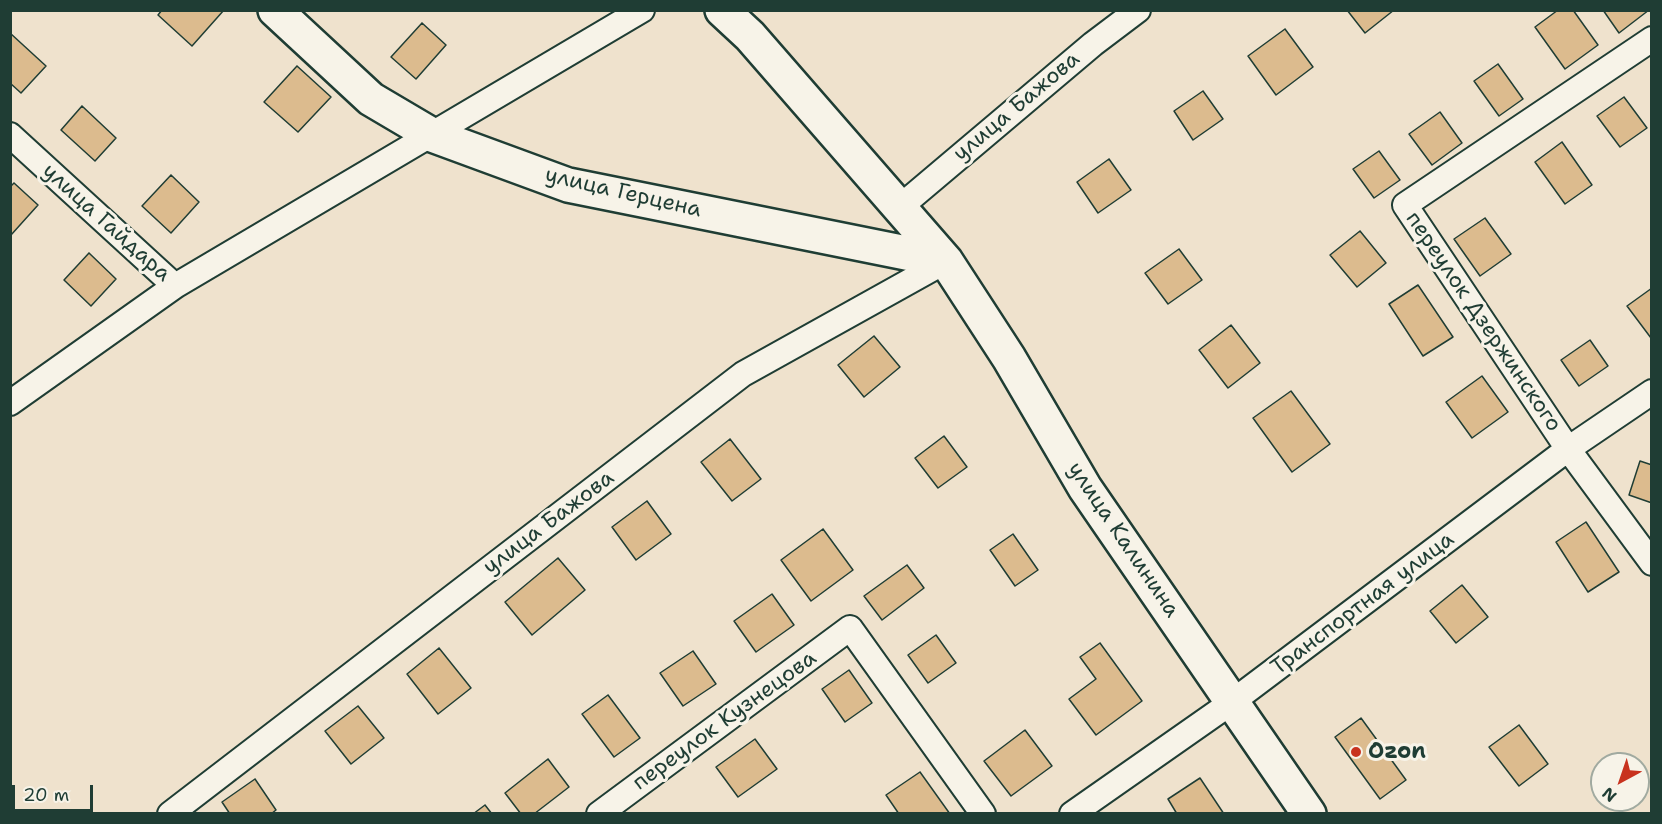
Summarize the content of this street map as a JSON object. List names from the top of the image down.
{
  "streets": {
    "street": [
      "улица Бажова",
      "улица Герцена",
      "улица Гайдара",
      "переулок Дзержинского",
      "улица Калинина",
      "Транспортная улица",
      "переулок Кузнецова"
    ]
  },
  "crossings": [
    ["улица Бажова", "улица Герцена"],
    ["улица Бажова", "улица Калинина"],
    ["улица Герцена", "улица Калинина"],
    ["переулок Дзержинского", "Транспортная улица"],
    ["улица Калинина", "Транспортная улица"]
  ],
  "places": ["Ozon"],
  "scale_bar": "20 m",
  "north": "bottom left"
}
